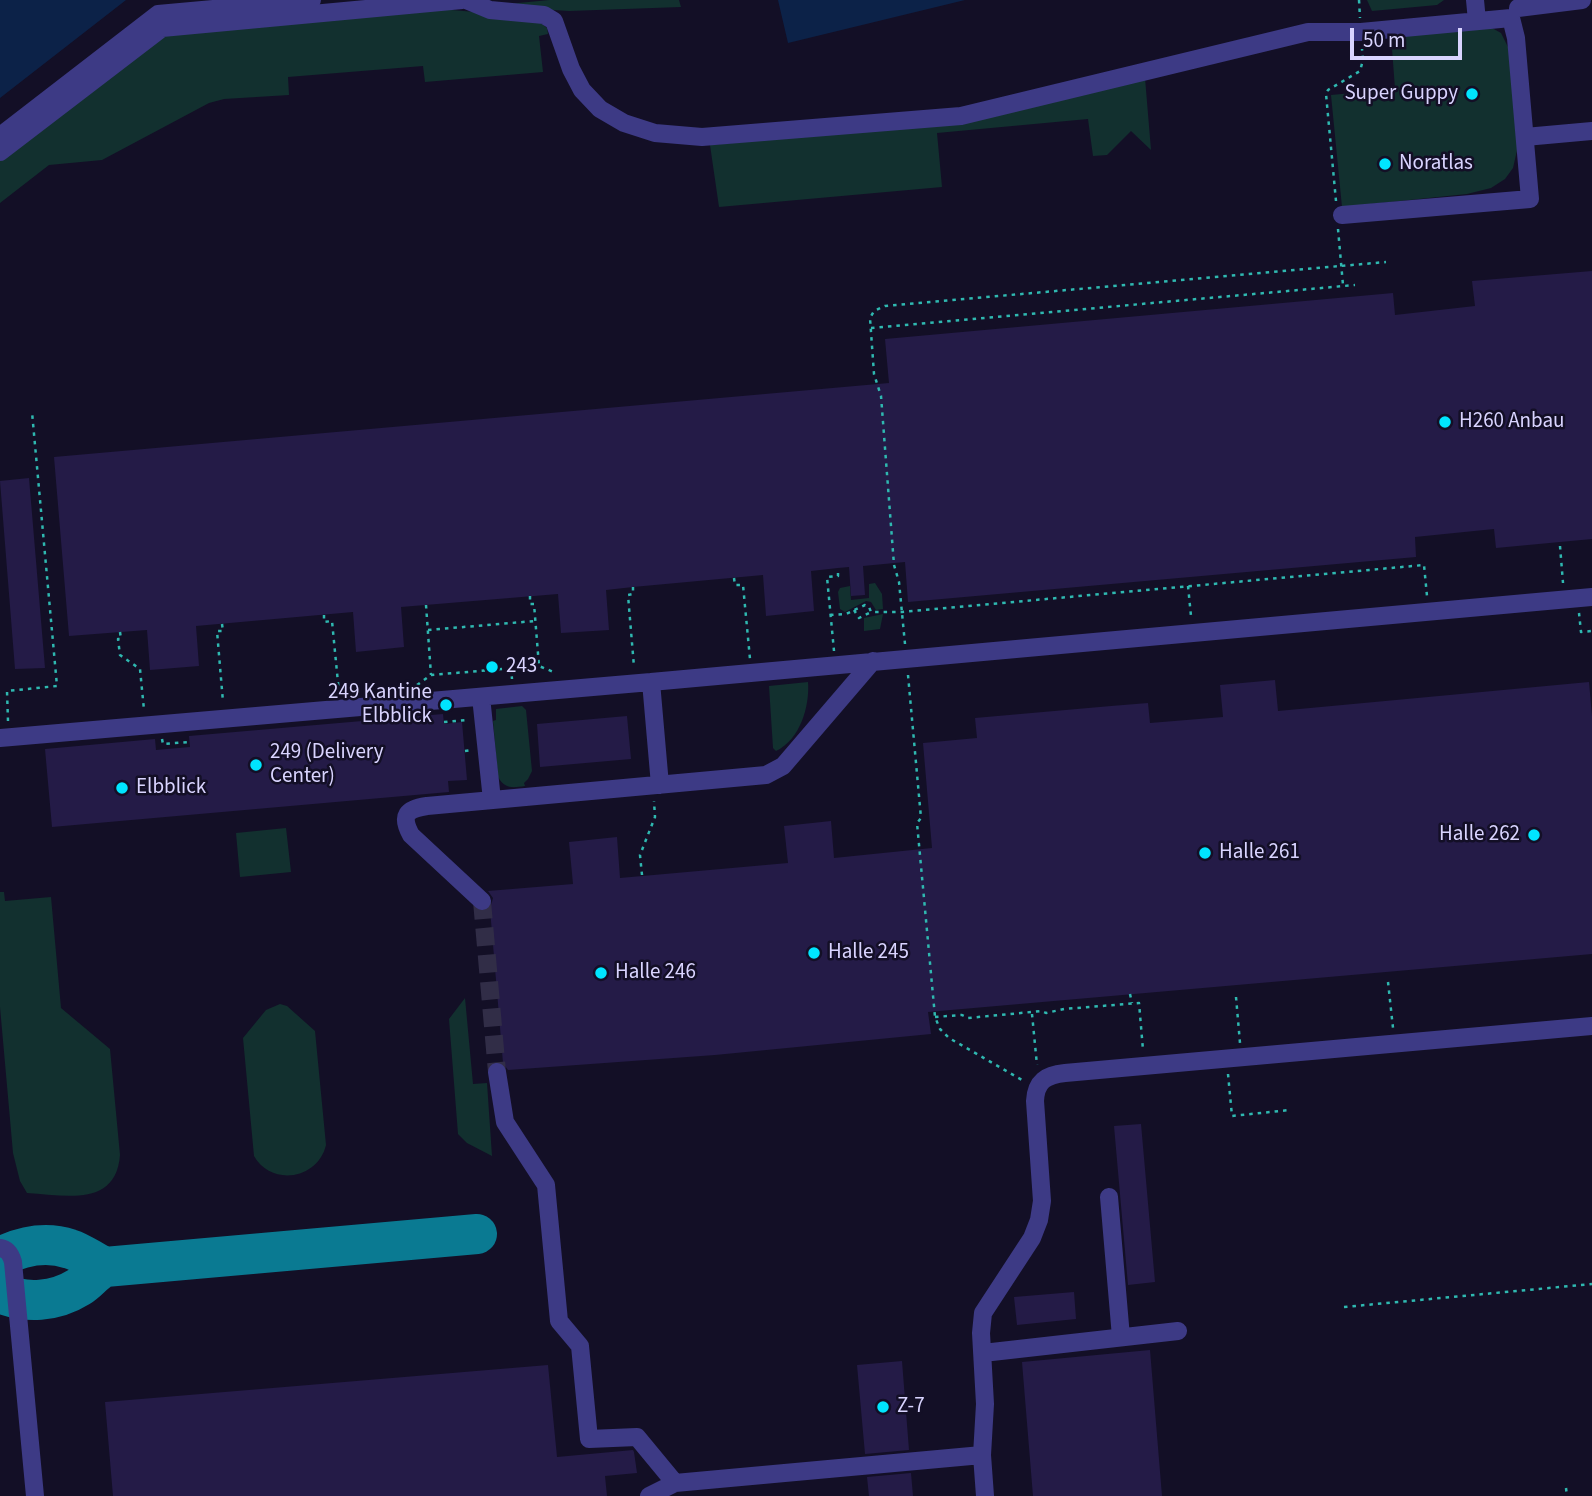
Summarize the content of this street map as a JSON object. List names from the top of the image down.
{
  "places": [
    "Super Guppy",
    "Noratlas",
    "H260 Anbau",
    "243",
    "249 Kantine Elbblick",
    "249 (Delivery Center)",
    "Elbblick",
    "Halle 262",
    "Halle 261",
    "Halle 245",
    "Halle 246",
    "Z-7"
  ],
  "scale_bar": "50 m"
}
